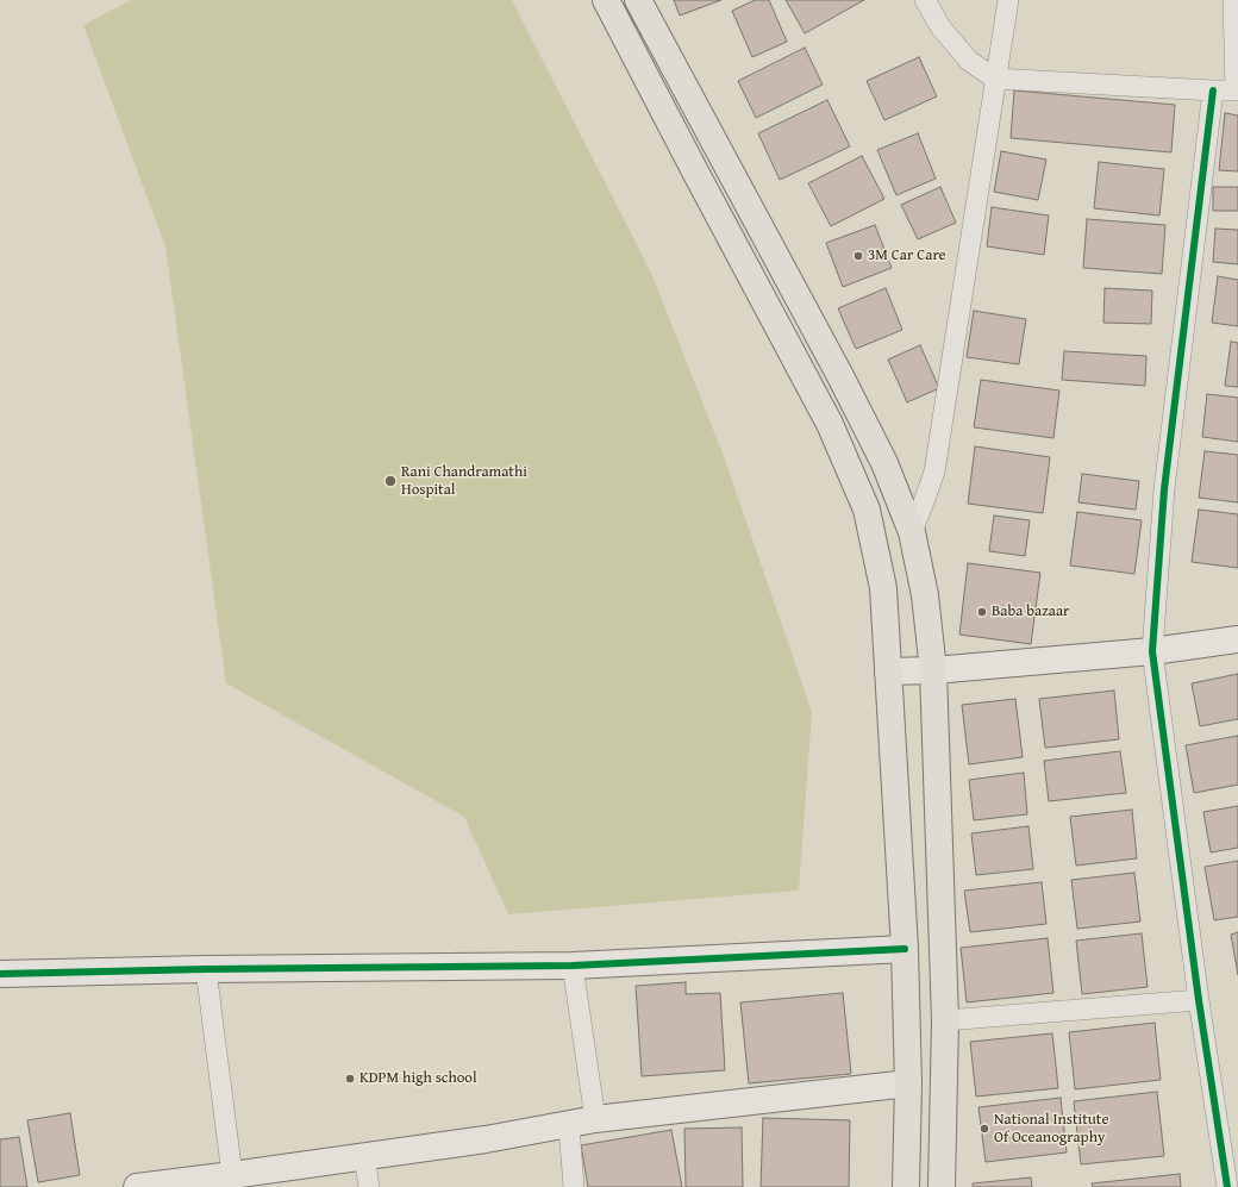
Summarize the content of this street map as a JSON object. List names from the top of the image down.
{
  "places": [
    "3M Car Care",
    "Rani Chandramathi Hospital",
    "Baba bazaar",
    "KDPM high school",
    "National Institute Of Oceanography"
  ]
}
